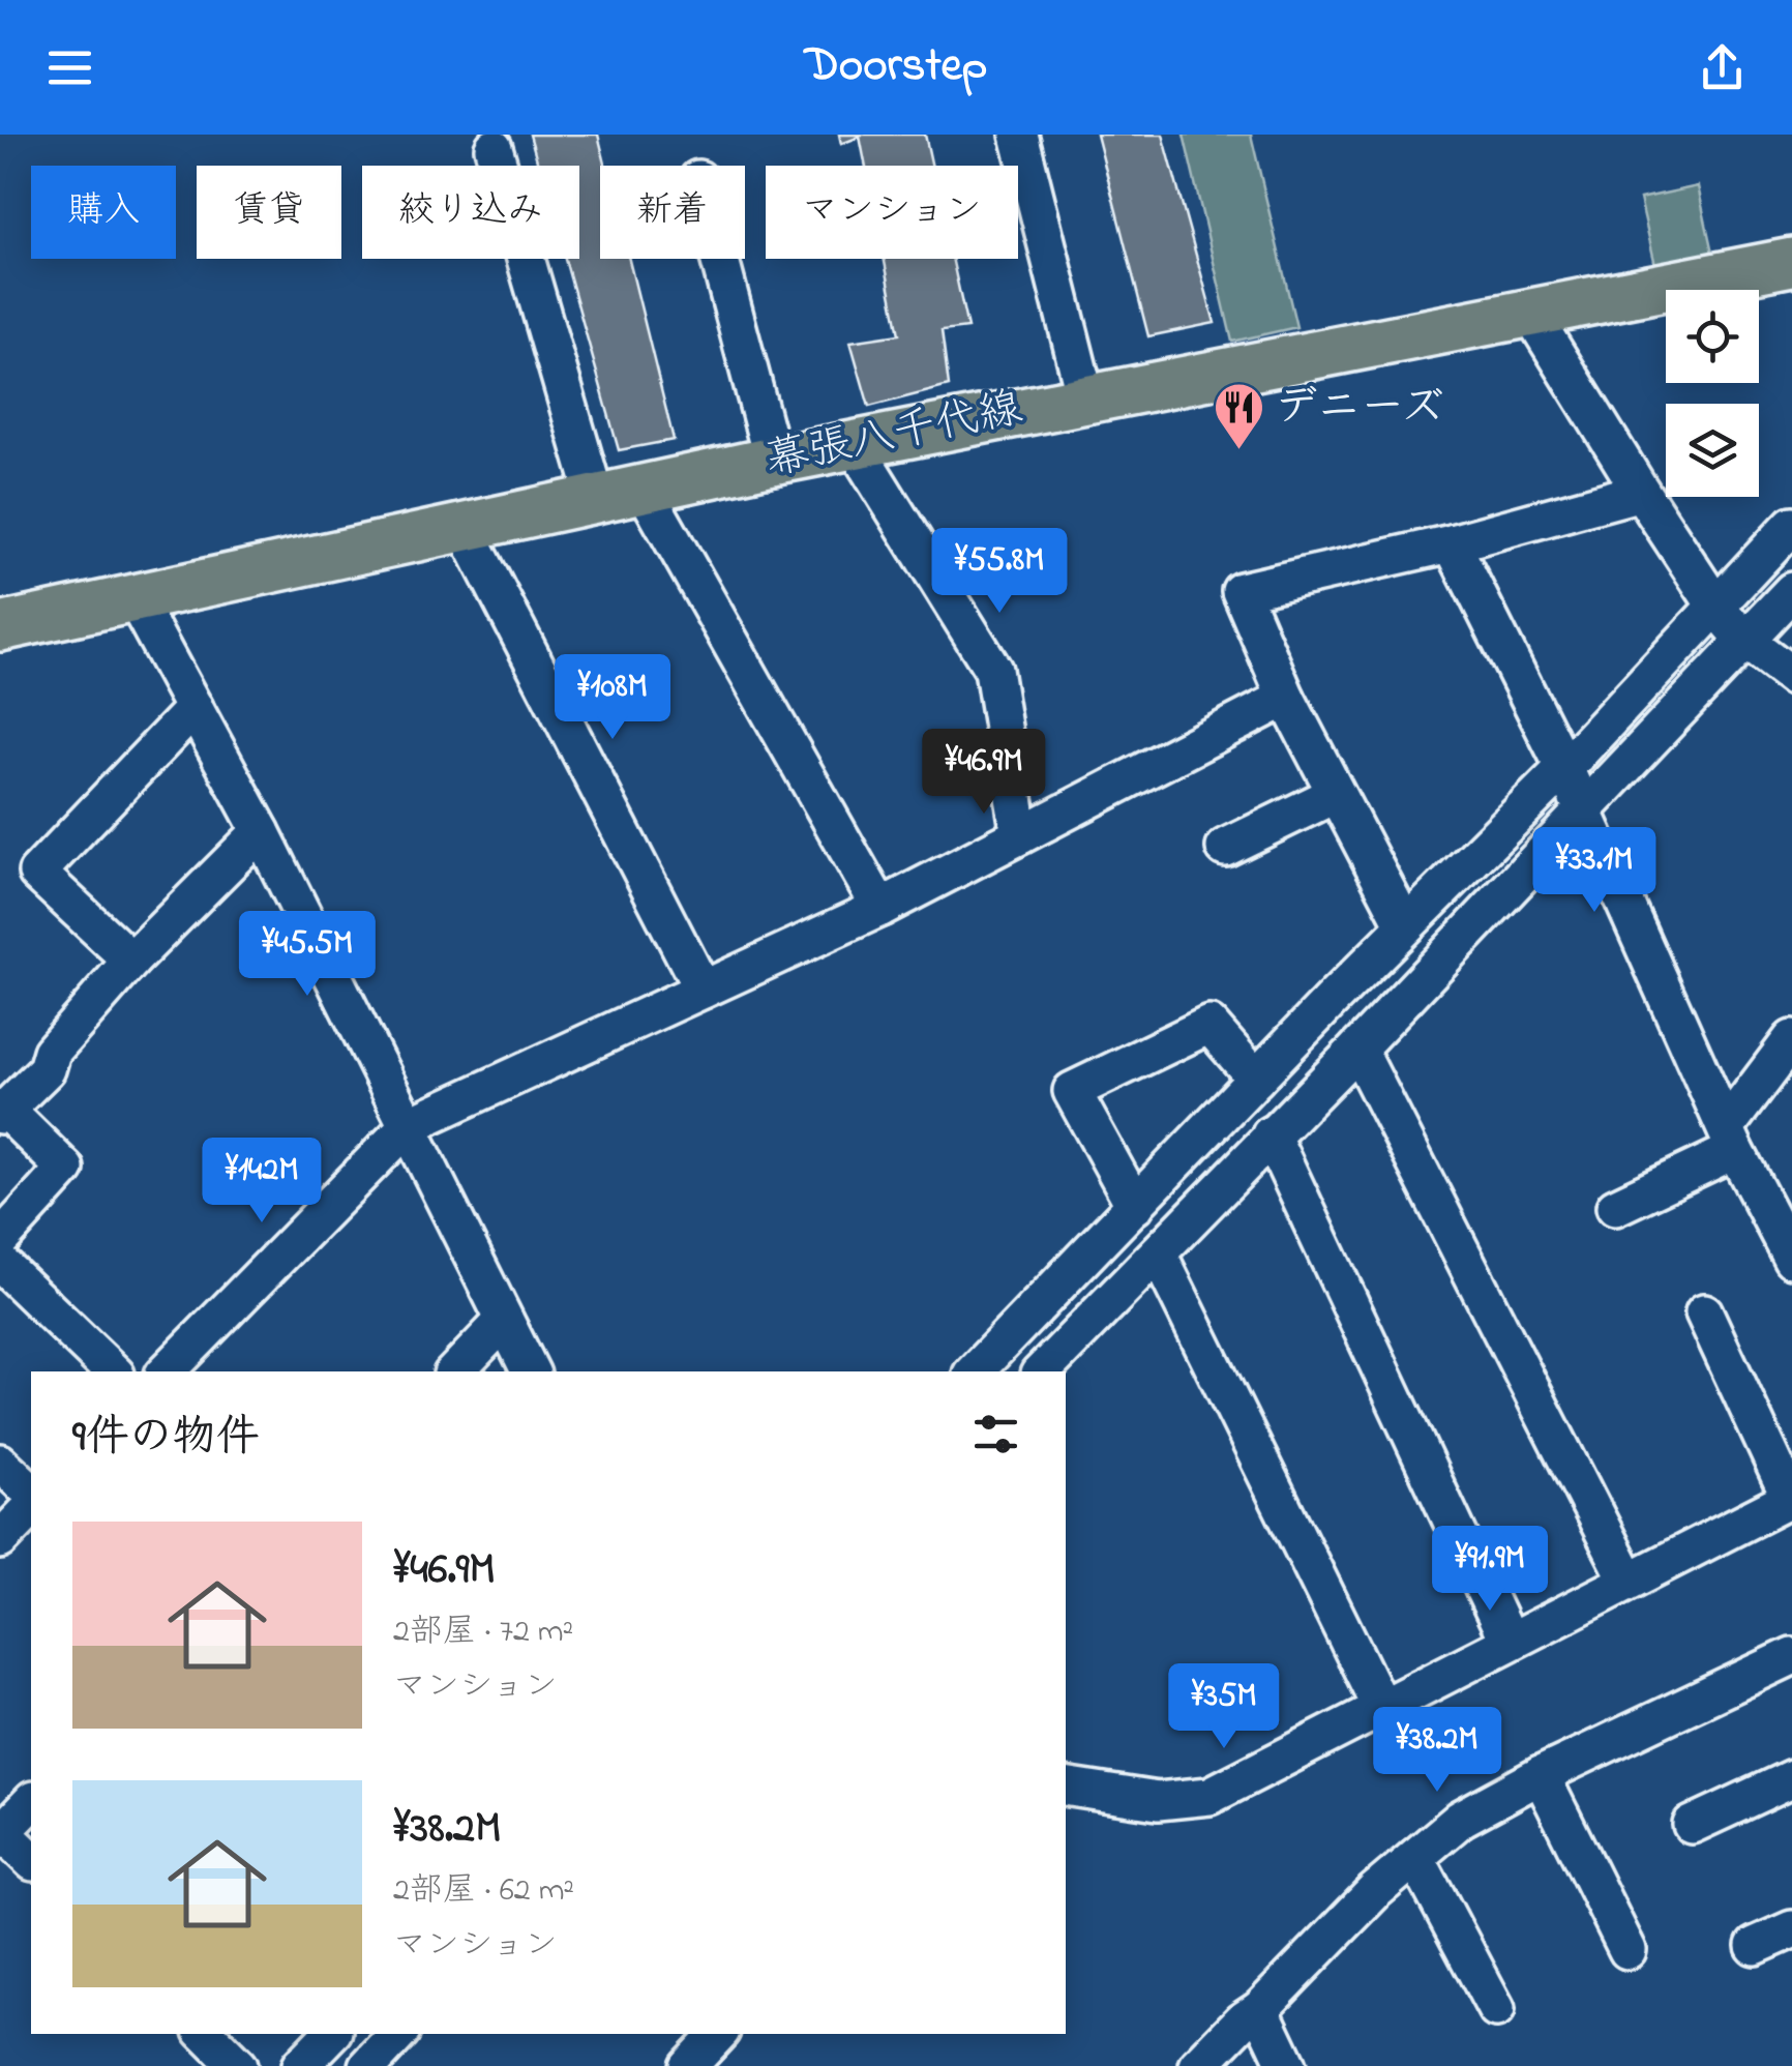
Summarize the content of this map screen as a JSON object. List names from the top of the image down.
{
  "streets": {
    "main road": ["幕張八千代線"]
  },
  "places": {
    "restaurant": ["デニーズ"]
  },
  "page": {
    "header": "Doorstep",
    "chip": [
      "購入",
      "賃貸",
      "絞り込み",
      "新着",
      "マンション"
    ],
    "price": [
      "¥55.8M",
      "¥108M",
      "¥46.9M",
      "¥33.1M",
      "¥45.5M",
      "¥142M",
      "¥91.9M",
      "¥35M",
      "¥38.2M"
    ],
    "heading": "9件の物件",
    "list": [
      {
        "name": "¥46.9M",
        "note": "2部屋 · 72 m² · マンション"
      },
      {
        "name": "¥38.2M",
        "note": "2部屋 · 62 m² · マンション"
      }
    ]
  }
}
